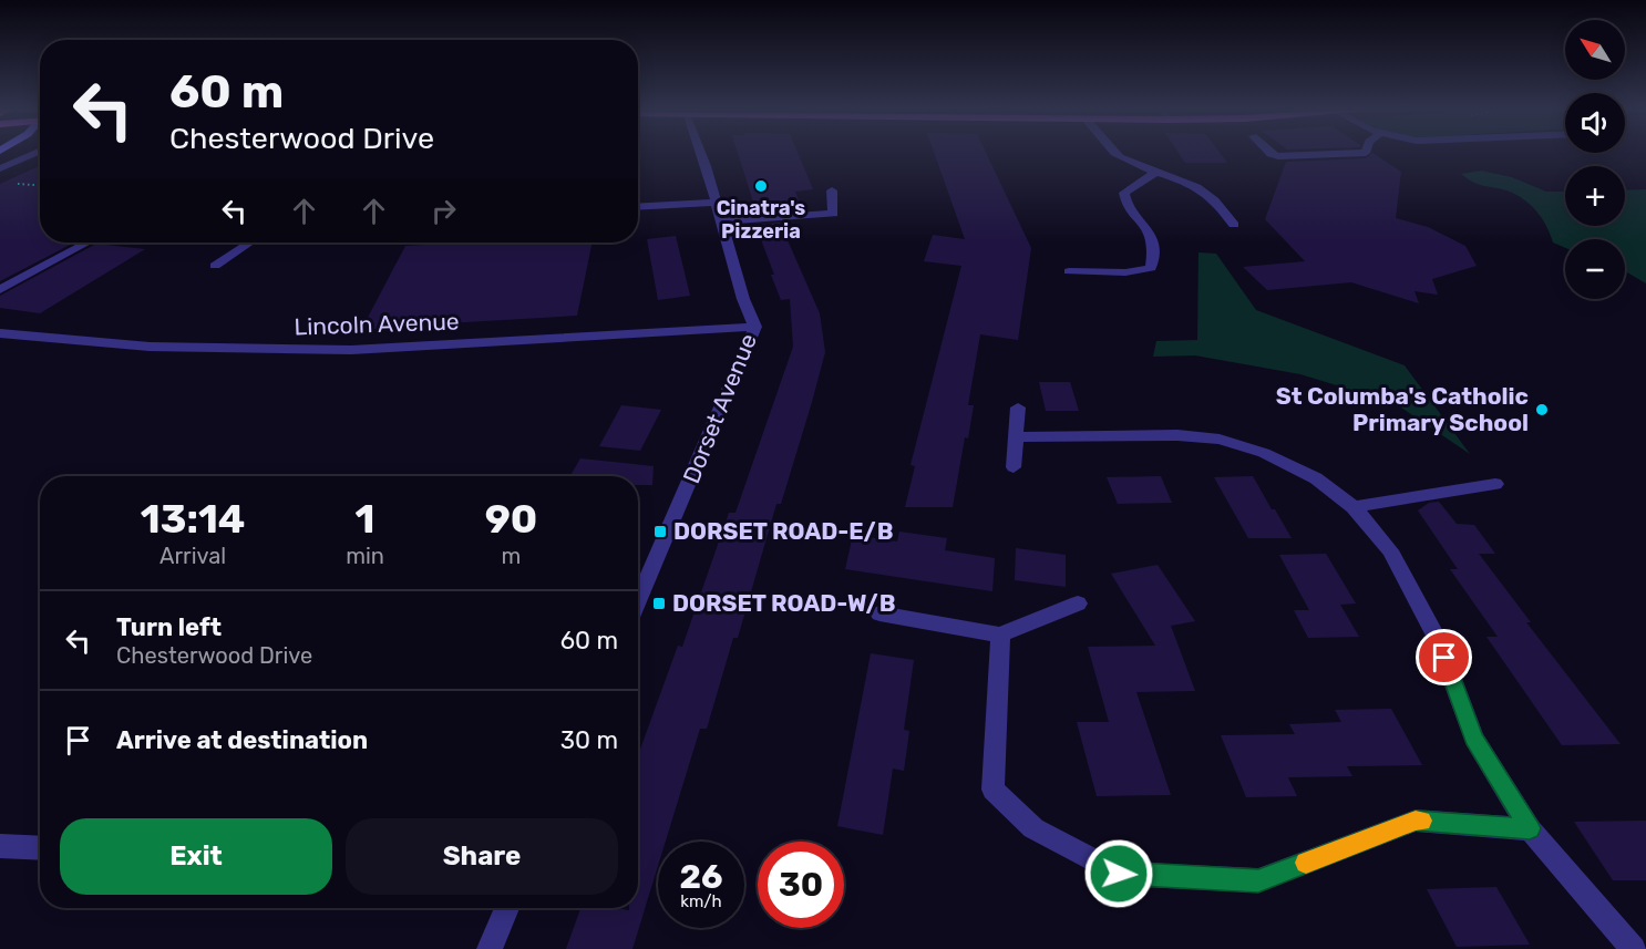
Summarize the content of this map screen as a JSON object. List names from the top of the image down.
{
  "streets": {
    "street": ["Lincoln Avenue", "Dorset Avenue"]
  },
  "crossings": [
    ["Lincoln Avenue", "Dorset Avenue"]
  ],
  "places": {
    "other": ["Cinatra's Pizzeria", "St Columba's Catholic Primary School"],
    "transit": ["DORSET ROAD-E/B", "DORSET ROAD-W/B"]
  },
  "north": "top left",
  "page": {
    "map_buttons": ["+", "−"],
    "turn": ["60 m", "Chesterwood Drive"],
    "eta": [
      "13:14",
      "Arrival",
      "1",
      "min",
      "90",
      "m"
    ],
    "list": [
      {
        "name": "Turn left",
        "note": "Chesterwood Drive",
        "value": "60 m"
      },
      {
        "name": "Arrive at destination",
        "value": "30 m"
      }
    ],
    "buttons": ["Exit", "Share"],
    "speed": "26 km/h",
    "limit": "30"
  }
}
